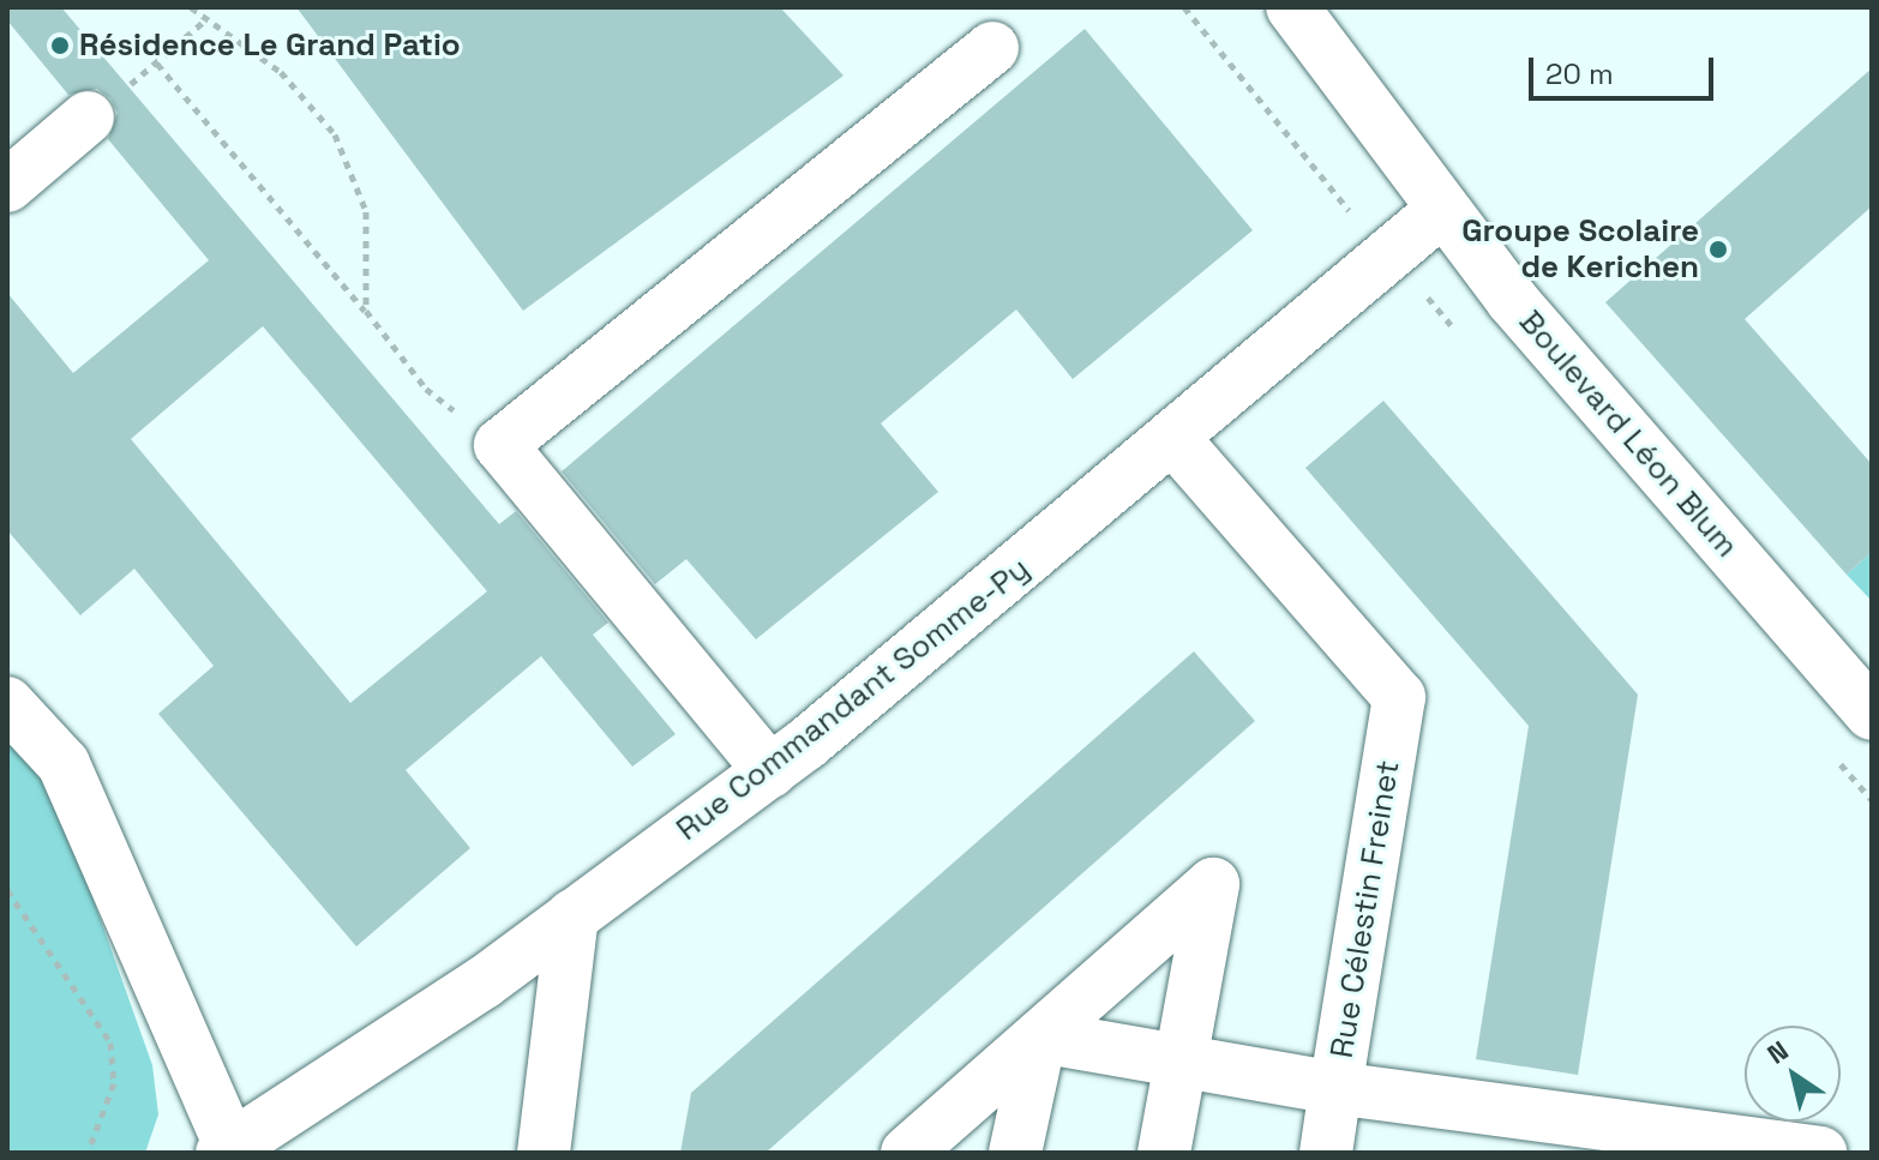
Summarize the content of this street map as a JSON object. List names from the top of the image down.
{
  "streets": {
    "street": ["Boulevard Léon Blum", "Rue Commandant Somme-Py", "Rue Célestin Freinet"]
  },
  "crossings": [
    ["Boulevard Léon Blum", "Rue Commandant Somme-Py"],
    ["Rue Commandant Somme-Py", "Rue Célestin Freinet"]
  ],
  "places": ["Résidence Le Grand Patio", "Groupe Scolaire de Kerichen"],
  "scale_bar": "20 m",
  "north": "top left"
}
